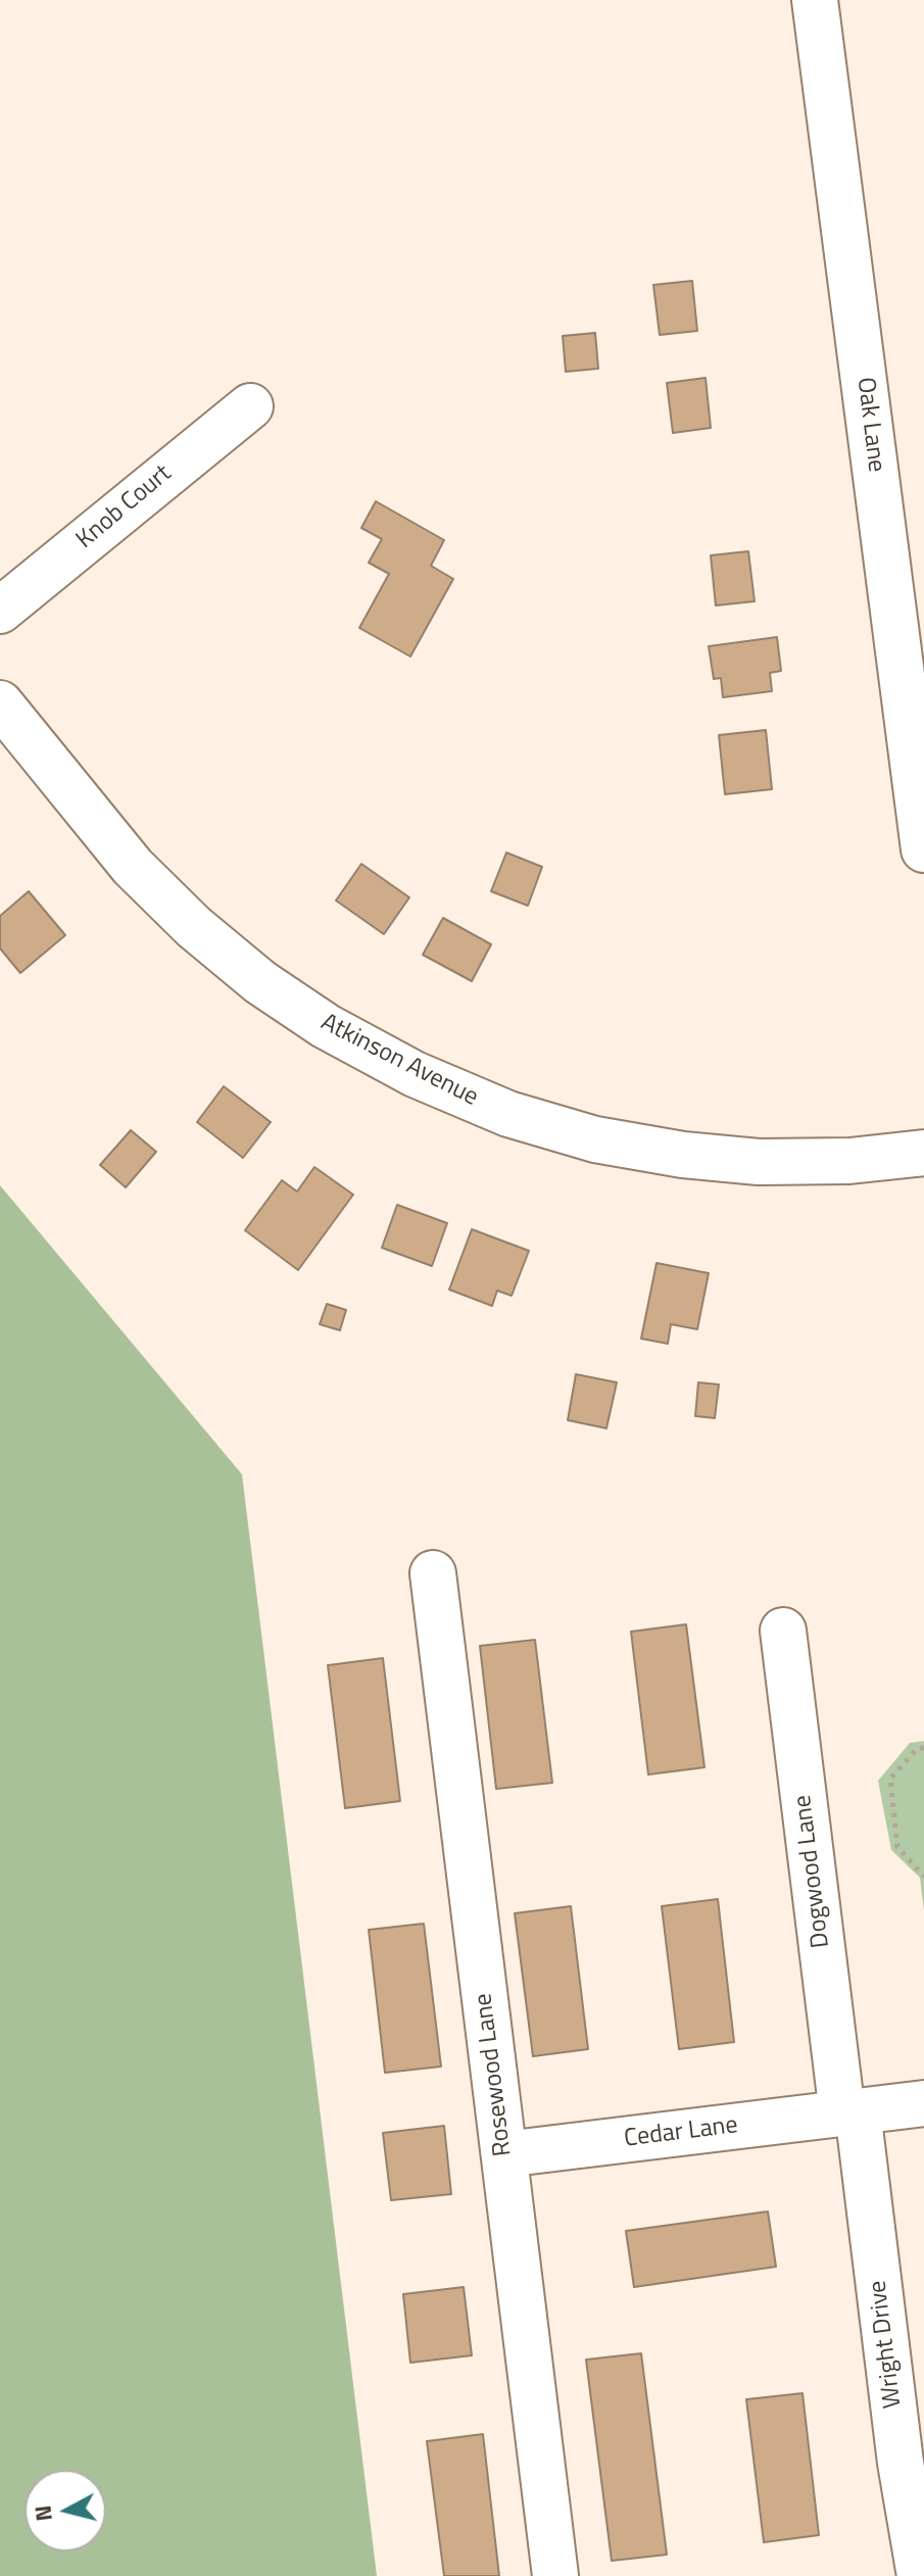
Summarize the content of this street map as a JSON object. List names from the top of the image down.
{
  "streets": {
    "street": [
      "Oak Lane",
      "Knob Court",
      "Atkinson Avenue",
      "Dogwood Lane",
      "Rosewood Lane",
      "Cedar Lane",
      "Wright Drive"
    ]
  },
  "crossings": [
    ["Dogwood Lane", "Cedar Lane"],
    ["Dogwood Lane", "Wright Drive"],
    ["Rosewood Lane", "Cedar Lane"],
    ["Cedar Lane", "Wright Drive"]
  ],
  "north": "left"
}
